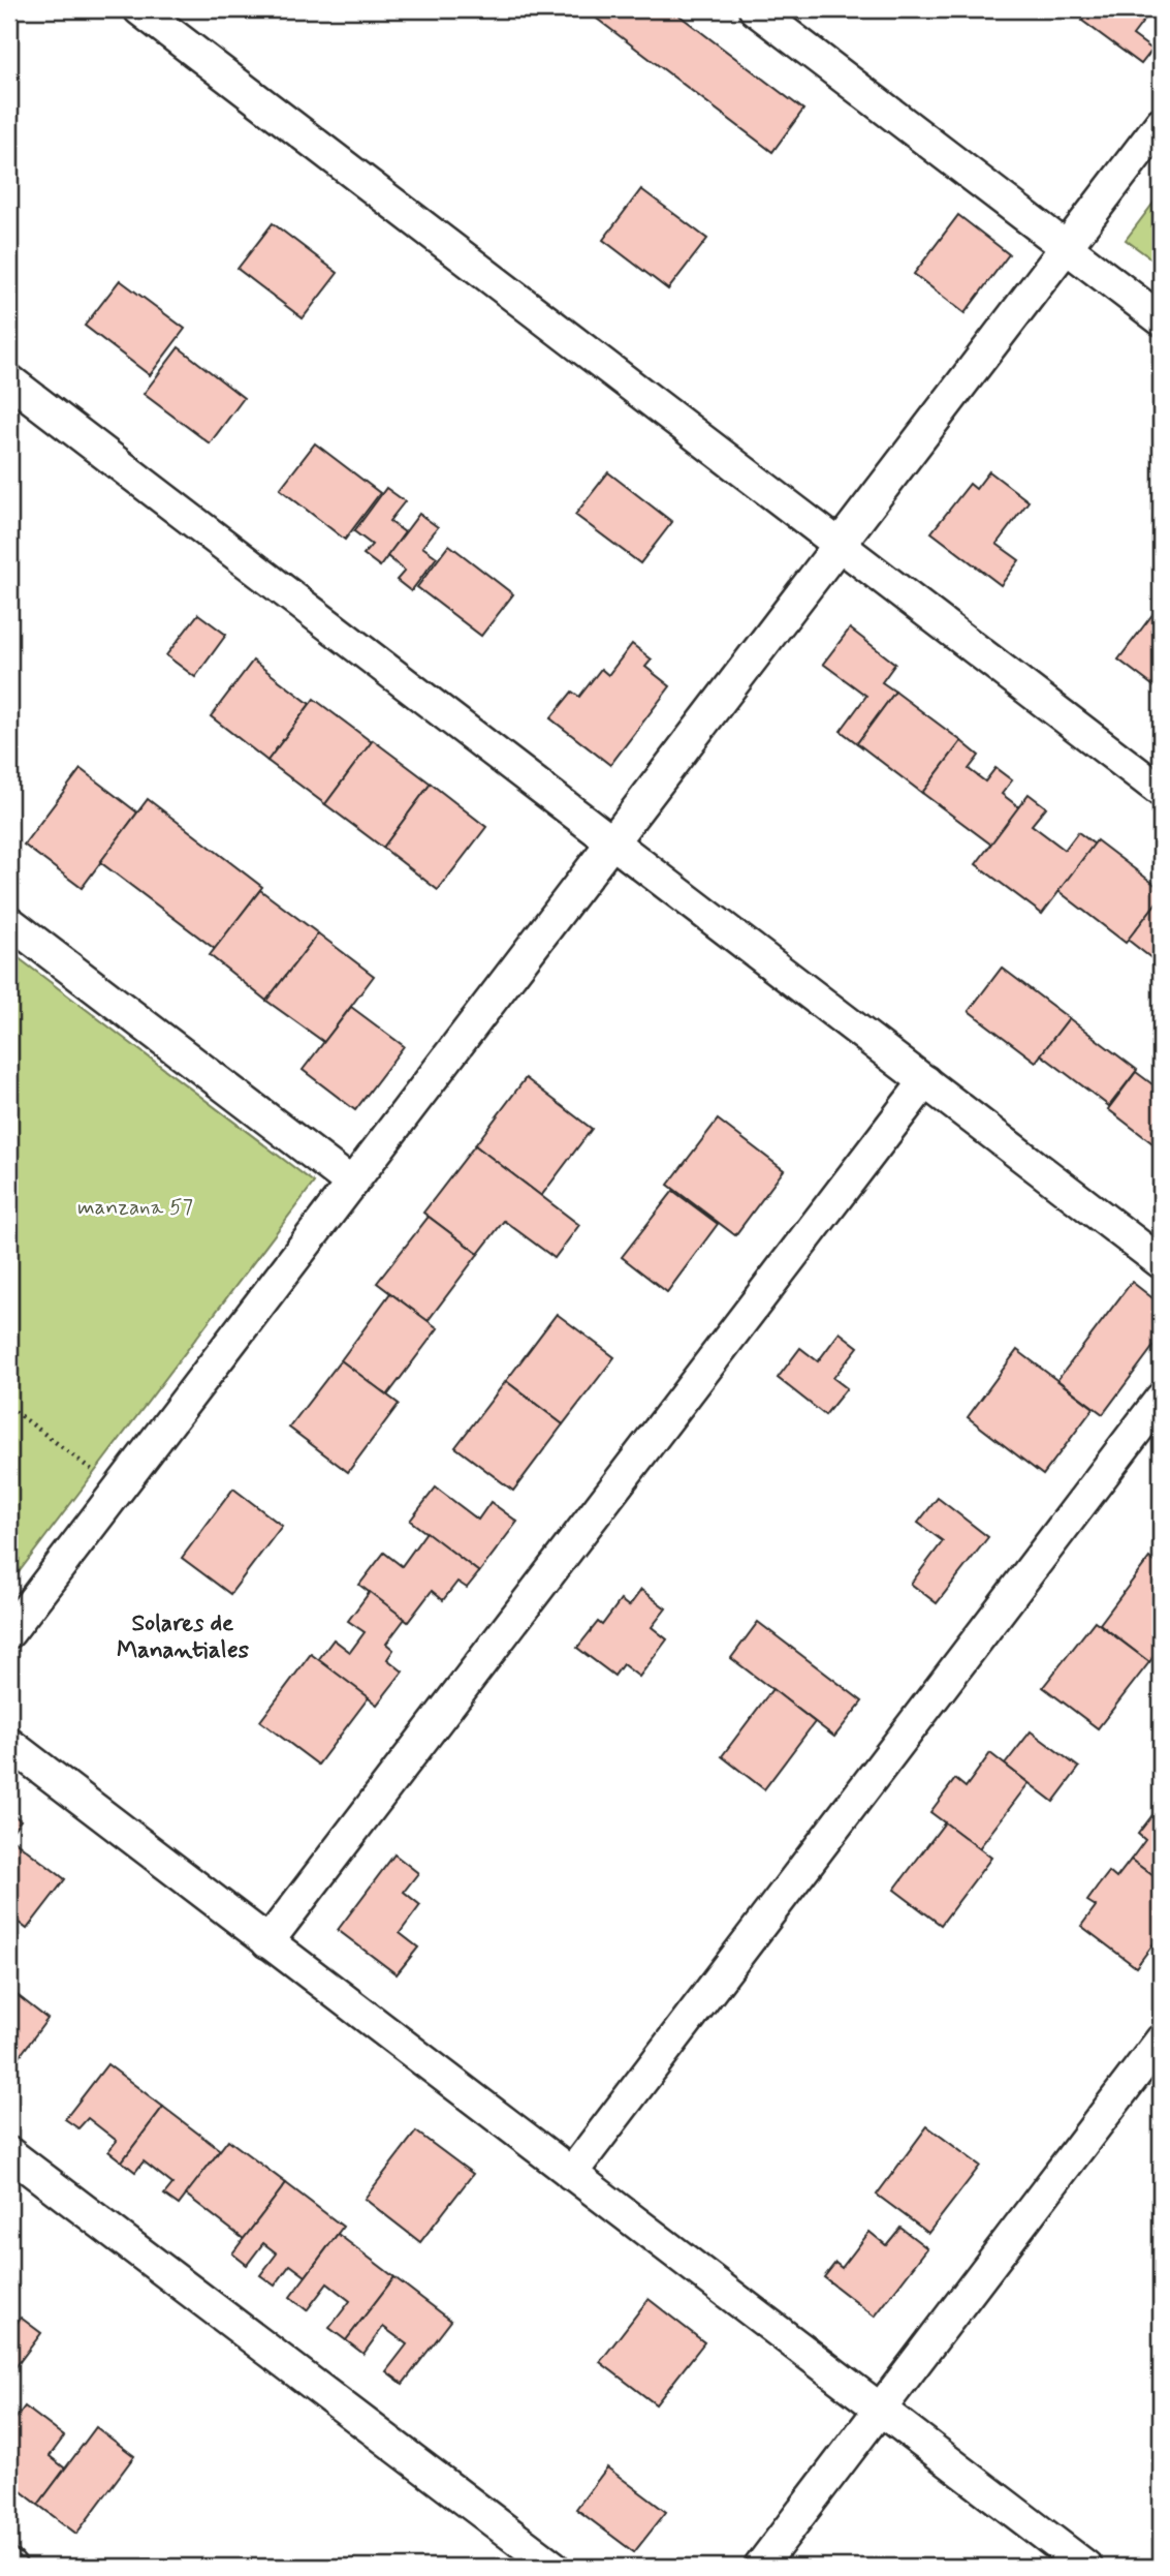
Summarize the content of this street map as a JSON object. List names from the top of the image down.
{
  "districts": ["Solares de Manantiales"],
  "parks": ["manzana 57"]
}
